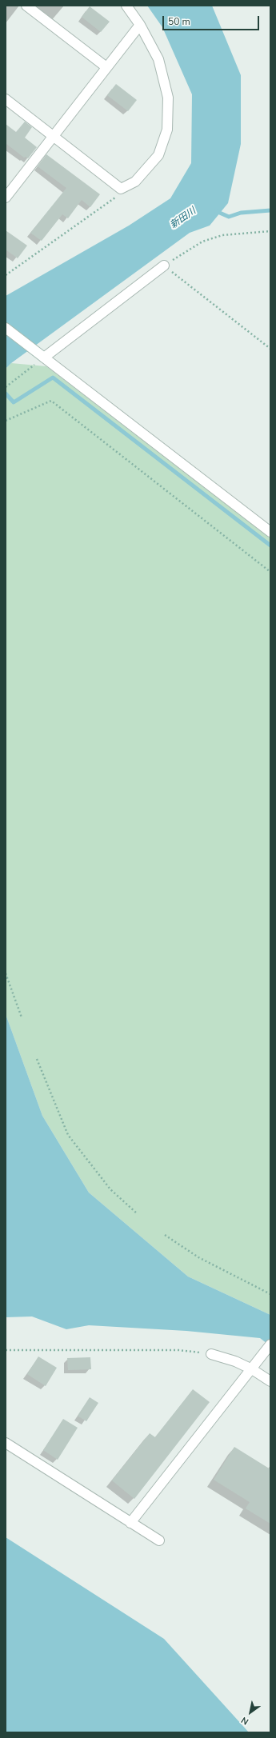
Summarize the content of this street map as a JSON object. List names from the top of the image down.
{
  "water": ["新田川"],
  "scale_bar": "50 m",
  "north": "bottom left"
}
